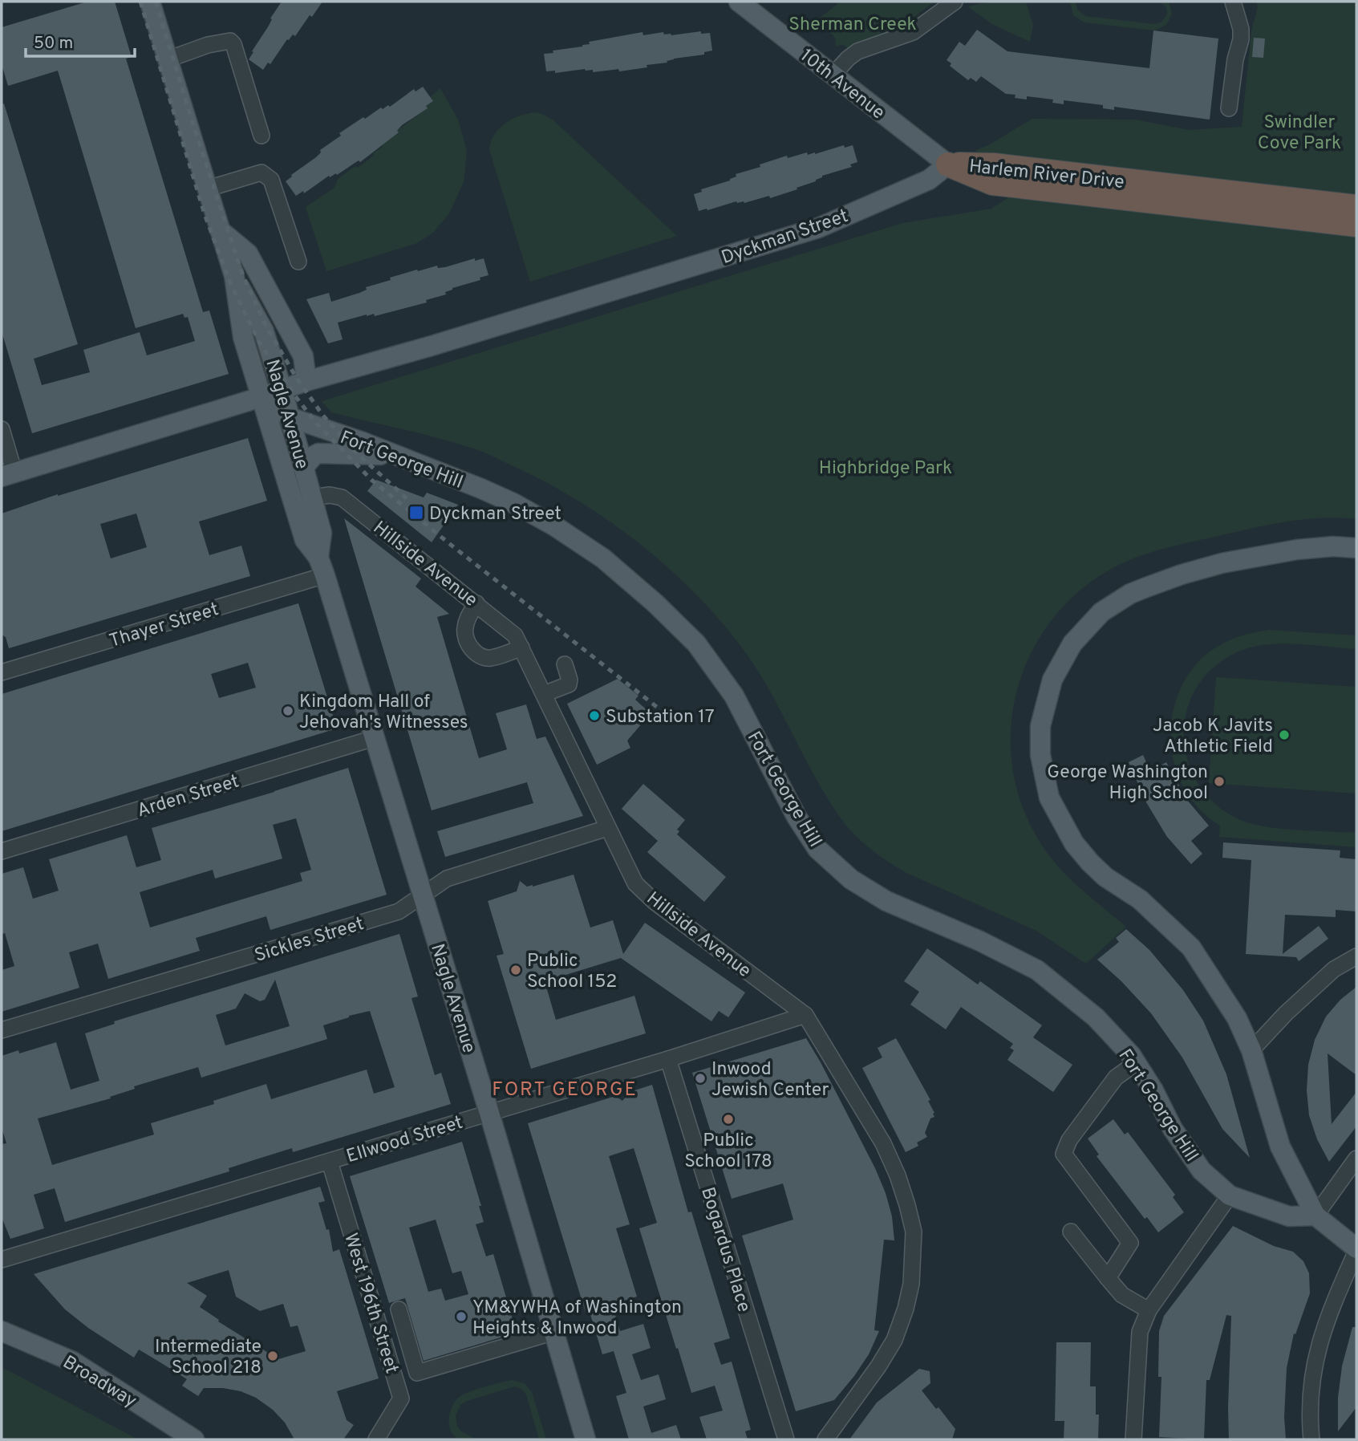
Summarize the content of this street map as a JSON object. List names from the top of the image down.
{
  "streets": {
    "highway": ["Harlem River Drive"],
    "main road": [
      "10th Avenue",
      "Dyckman Street",
      "Nagle Avenue",
      "Fort George Hill",
      "Broadway"
    ],
    "street": [
      "Hillside Avenue",
      "Thayer Street",
      "Arden Street",
      "Sickles Street",
      "Ellwood Street",
      "Bogardus Place",
      "West 196th Street"
    ]
  },
  "crossings": [
    ["10th Avenue", "Harlem River Drive"],
    ["10th Avenue", "Dyckman Street"],
    ["Harlem River Drive", "Dyckman Street"],
    ["Dyckman Street", "Nagle Avenue"],
    ["Dyckman Street", "Fort George Hill"],
    ["Nagle Avenue", "Fort George Hill"],
    ["Nagle Avenue", "Hillside Avenue"],
    ["Nagle Avenue", "Thayer Street"],
    ["Nagle Avenue", "Arden Street"],
    ["Nagle Avenue", "Sickles Street"],
    ["Nagle Avenue", "Ellwood Street"],
    ["Hillside Avenue", "Sickles Street"],
    ["Hillside Avenue", "Ellwood Street"],
    ["Ellwood Street", "Bogardus Place"],
    ["Ellwood Street", "West 196th Street"]
  ],
  "districts": ["FORT GEORGE"],
  "parks": ["Sherman Creek", "Swindler Cove Park", "Highbridge Park"],
  "places": {
    "transit": ["Dyckman Street"],
    "other": [
      "Kingdom Hall of Jehovah's Witnesses",
      "Substation 17",
      "Jacob K Javits Athletic Field",
      "George Washington High School",
      "Public School 152",
      "Inwood Jewish Center",
      "Public School 178",
      "YM&YWHA of Washington Heights & Inwood",
      "Intermediate School 218"
    ]
  },
  "scale_bar": "50 m"
}
